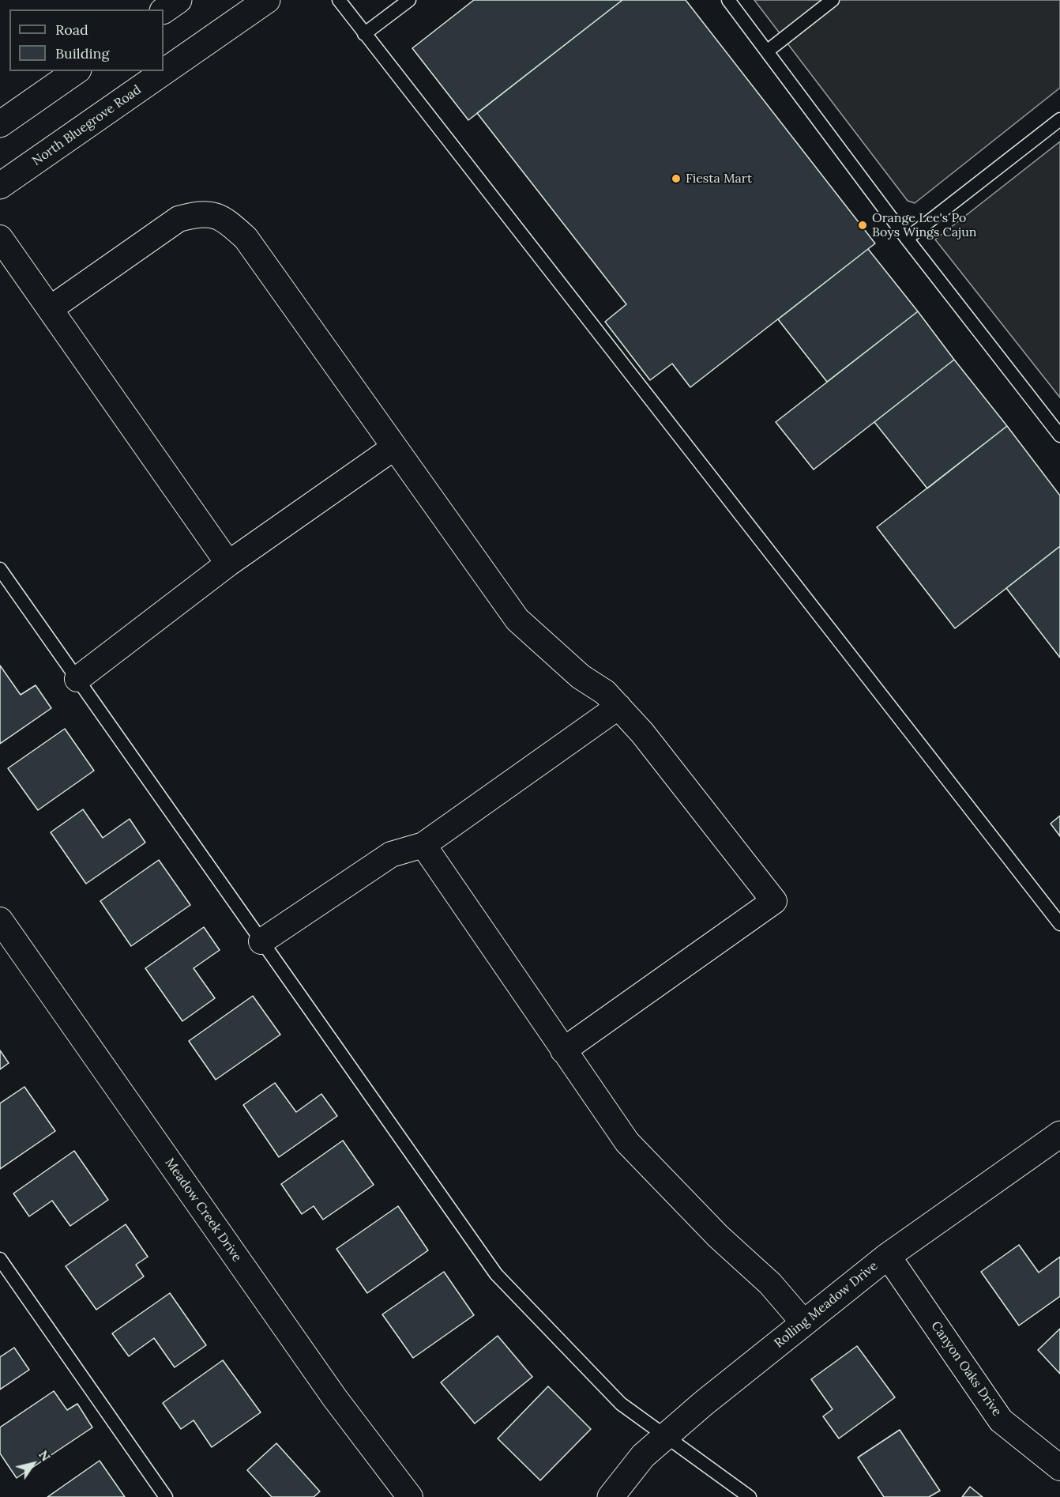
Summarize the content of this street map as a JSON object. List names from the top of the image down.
{
  "streets": {
    "street": [
      "North Bluegrove Road",
      "Meadow Creek Drive",
      "Rolling Meadow Drive",
      "Canyon Oaks Drive"
    ]
  },
  "crossings": [
    ["Rolling Meadow Drive", "Canyon Oaks Drive"]
  ],
  "places": ["Fiesta Mart", "Orange Lee's Po Boys Wings Cajun"],
  "legend": ["Road", "Building"],
  "north": "top right"
}
